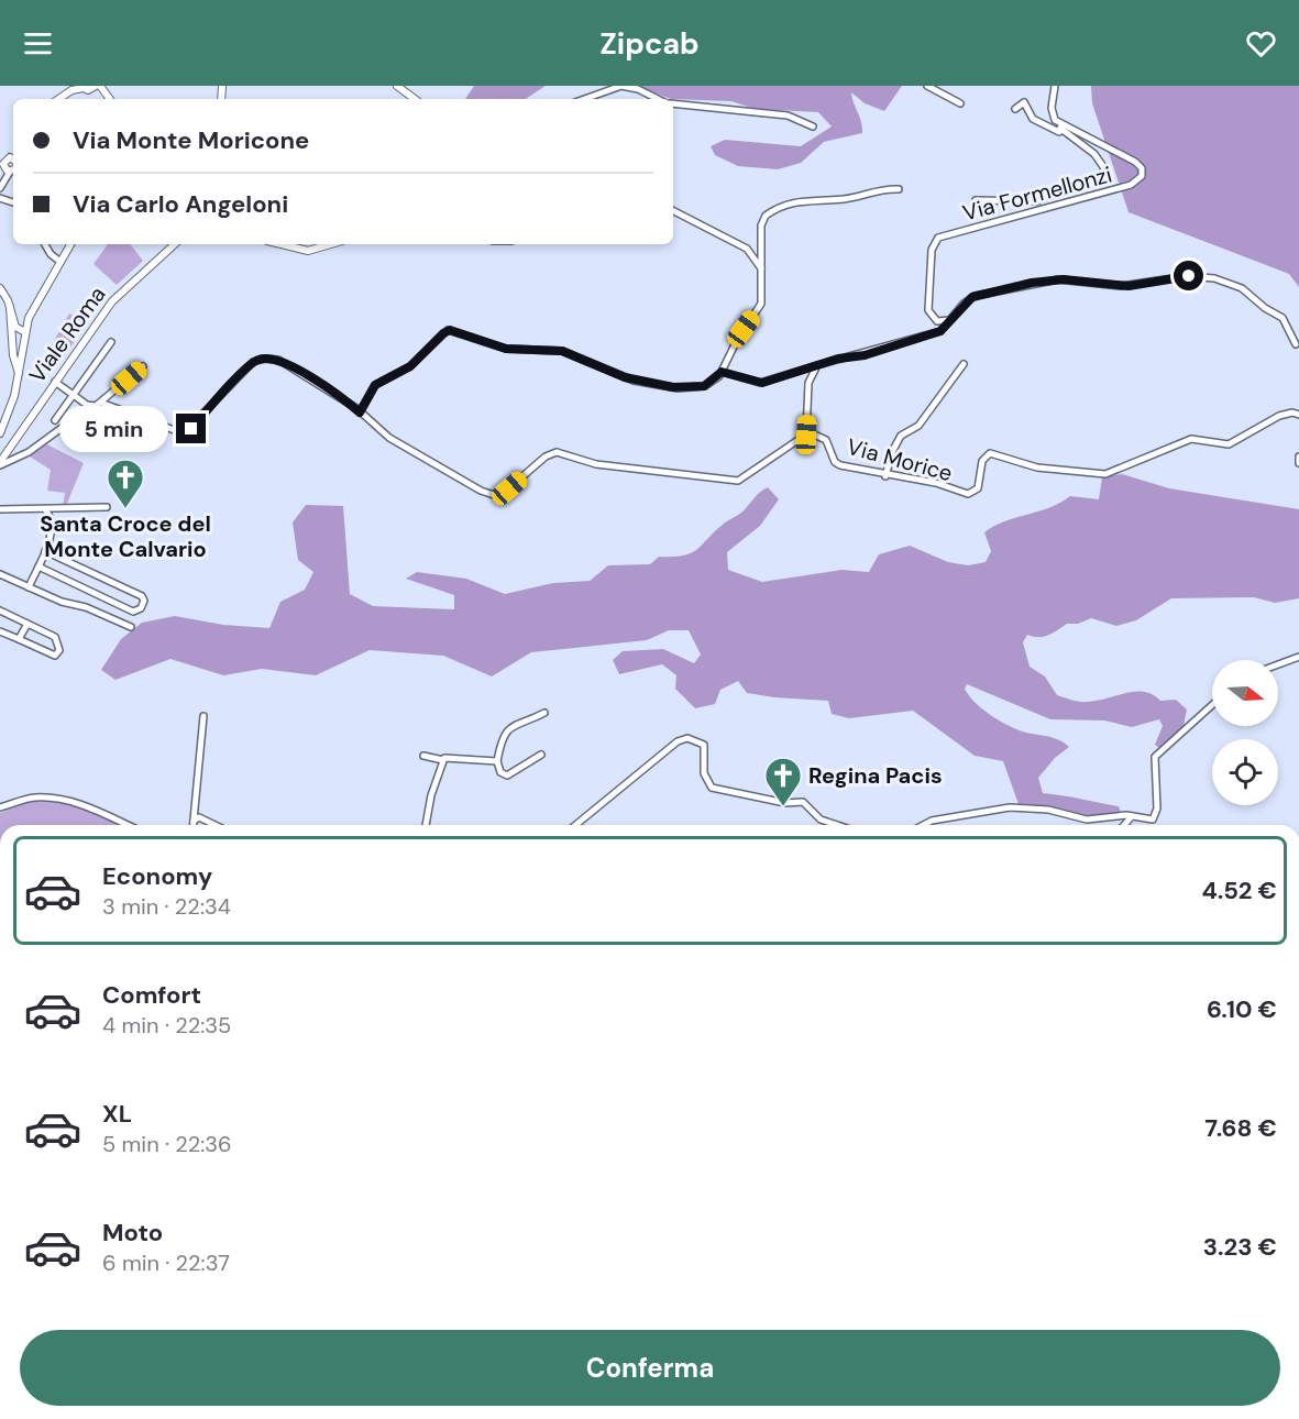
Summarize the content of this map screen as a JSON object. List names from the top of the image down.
{
  "streets": {
    "main road": ["Viale Roma"],
    "street": ["Via Formellonzi", "Via Morice"]
  },
  "places": {
    "church": ["Santa Croce del Monte Calvario", "Regina Pacis"]
  },
  "north": "right",
  "page": {
    "header": "Zipcab",
    "banner": ["Via Monte Moricone", "Via Carlo Angeloni"],
    "bubble": "5 min",
    "list": [
      {
        "name": "Economy",
        "note": "3 min · 22:34",
        "value": "4.52 €"
      },
      {
        "name": "Comfort",
        "note": "4 min · 22:35",
        "value": "6.10 €"
      },
      {
        "name": "XL",
        "note": "5 min · 22:36",
        "value": "7.68 €"
      },
      {
        "name": "Moto",
        "note": "6 min · 22:37",
        "value": "3.23 €"
      }
    ],
    "buttons": "Conferma"
  }
}
